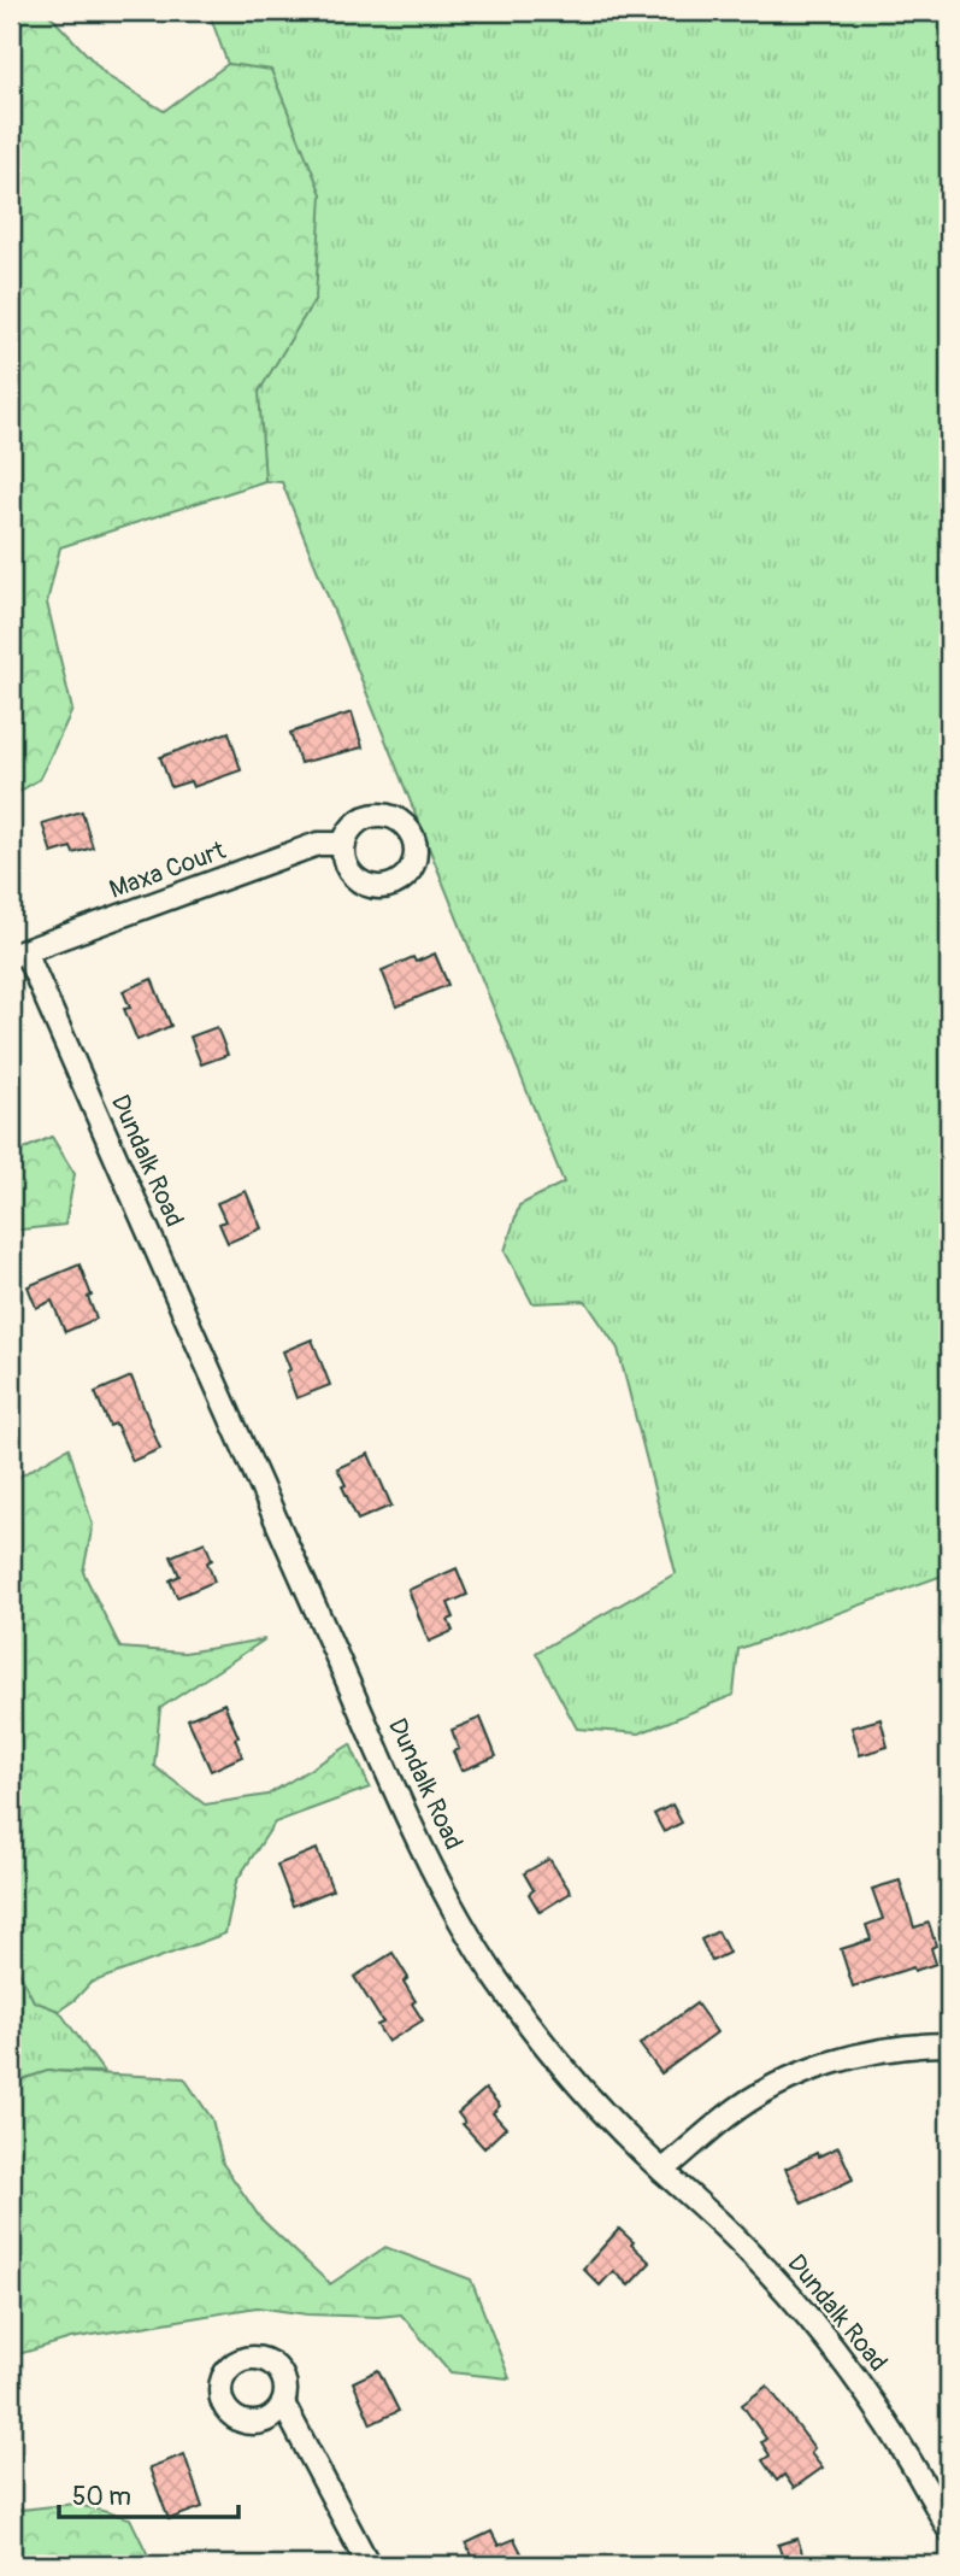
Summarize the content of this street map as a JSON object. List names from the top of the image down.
{
  "streets": {
    "street": ["Maxa Court", "Dundalk Road"]
  },
  "crossings": [
    ["Maxa Court", "Dundalk Road"]
  ],
  "scale_bar": "50 m"
}
